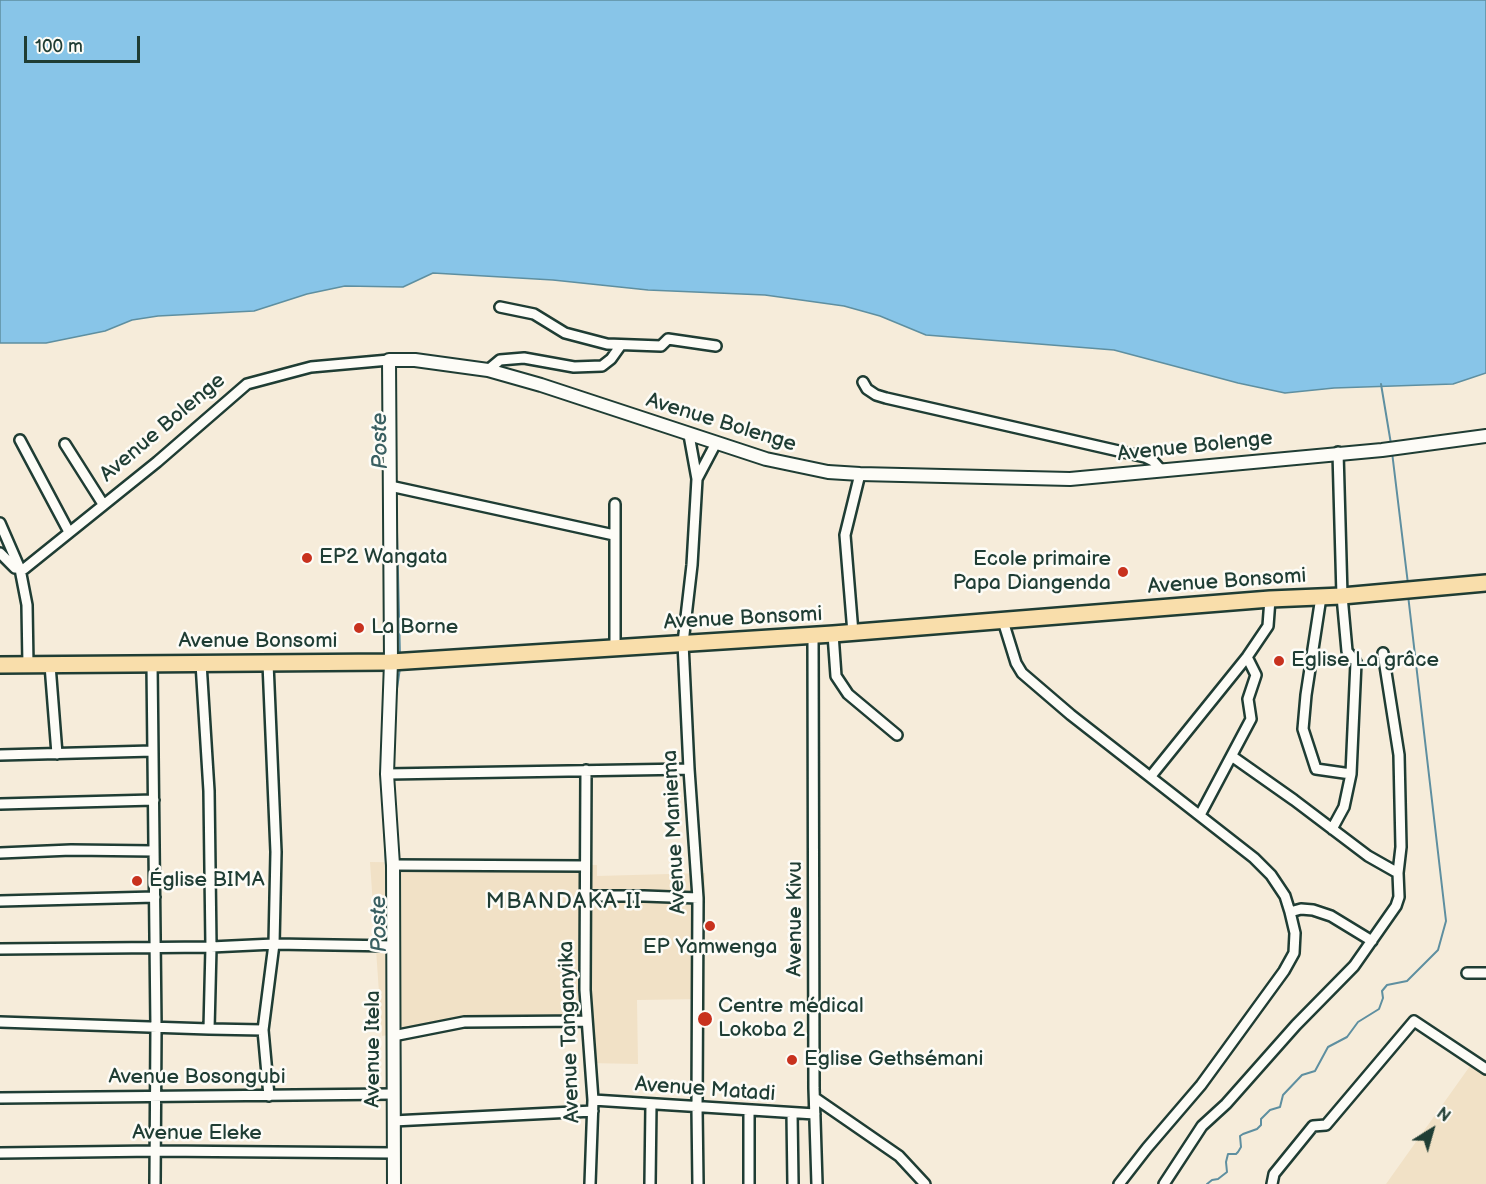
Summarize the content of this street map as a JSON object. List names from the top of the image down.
{
  "streets": {
    "main road": ["Avenue Bonsomi"],
    "street": [
      "Avenue Bolenge",
      "Avenue Maniema",
      "Avenue Kivu",
      "Avenue Tanganyika",
      "Avenue Itela",
      "Avenue Bosongubi",
      "Avenue Matadi",
      "Avenue Eleke"
    ]
  },
  "crossings": [
    ["Avenue Bolenge", "Avenue Itela"],
    ["Avenue Bonsomi", "Avenue Maniema"],
    ["Avenue Bonsomi", "Avenue Kivu"],
    ["Avenue Bonsomi", "Avenue Itela"],
    ["Avenue Maniema", "Avenue Matadi"],
    ["Avenue Kivu", "Avenue Matadi"],
    ["Avenue Tanganyika", "Avenue Matadi"],
    ["Avenue Itela", "Avenue Bosongubi"],
    ["Avenue Itela", "Avenue Eleke"]
  ],
  "districts": ["MBANDAKA II"],
  "water": ["Poste"],
  "places": [
    "EP2 Wangata",
    "Ecole primaire Papa Diangenda",
    "La Borne",
    "Eglise La grâce",
    "Église BIMA",
    "EP Yamwenga",
    "Centre médical Lokoba 2",
    "Eglise Gethsémani"
  ],
  "scale_bar": "100 m",
  "north": "top right"
}
